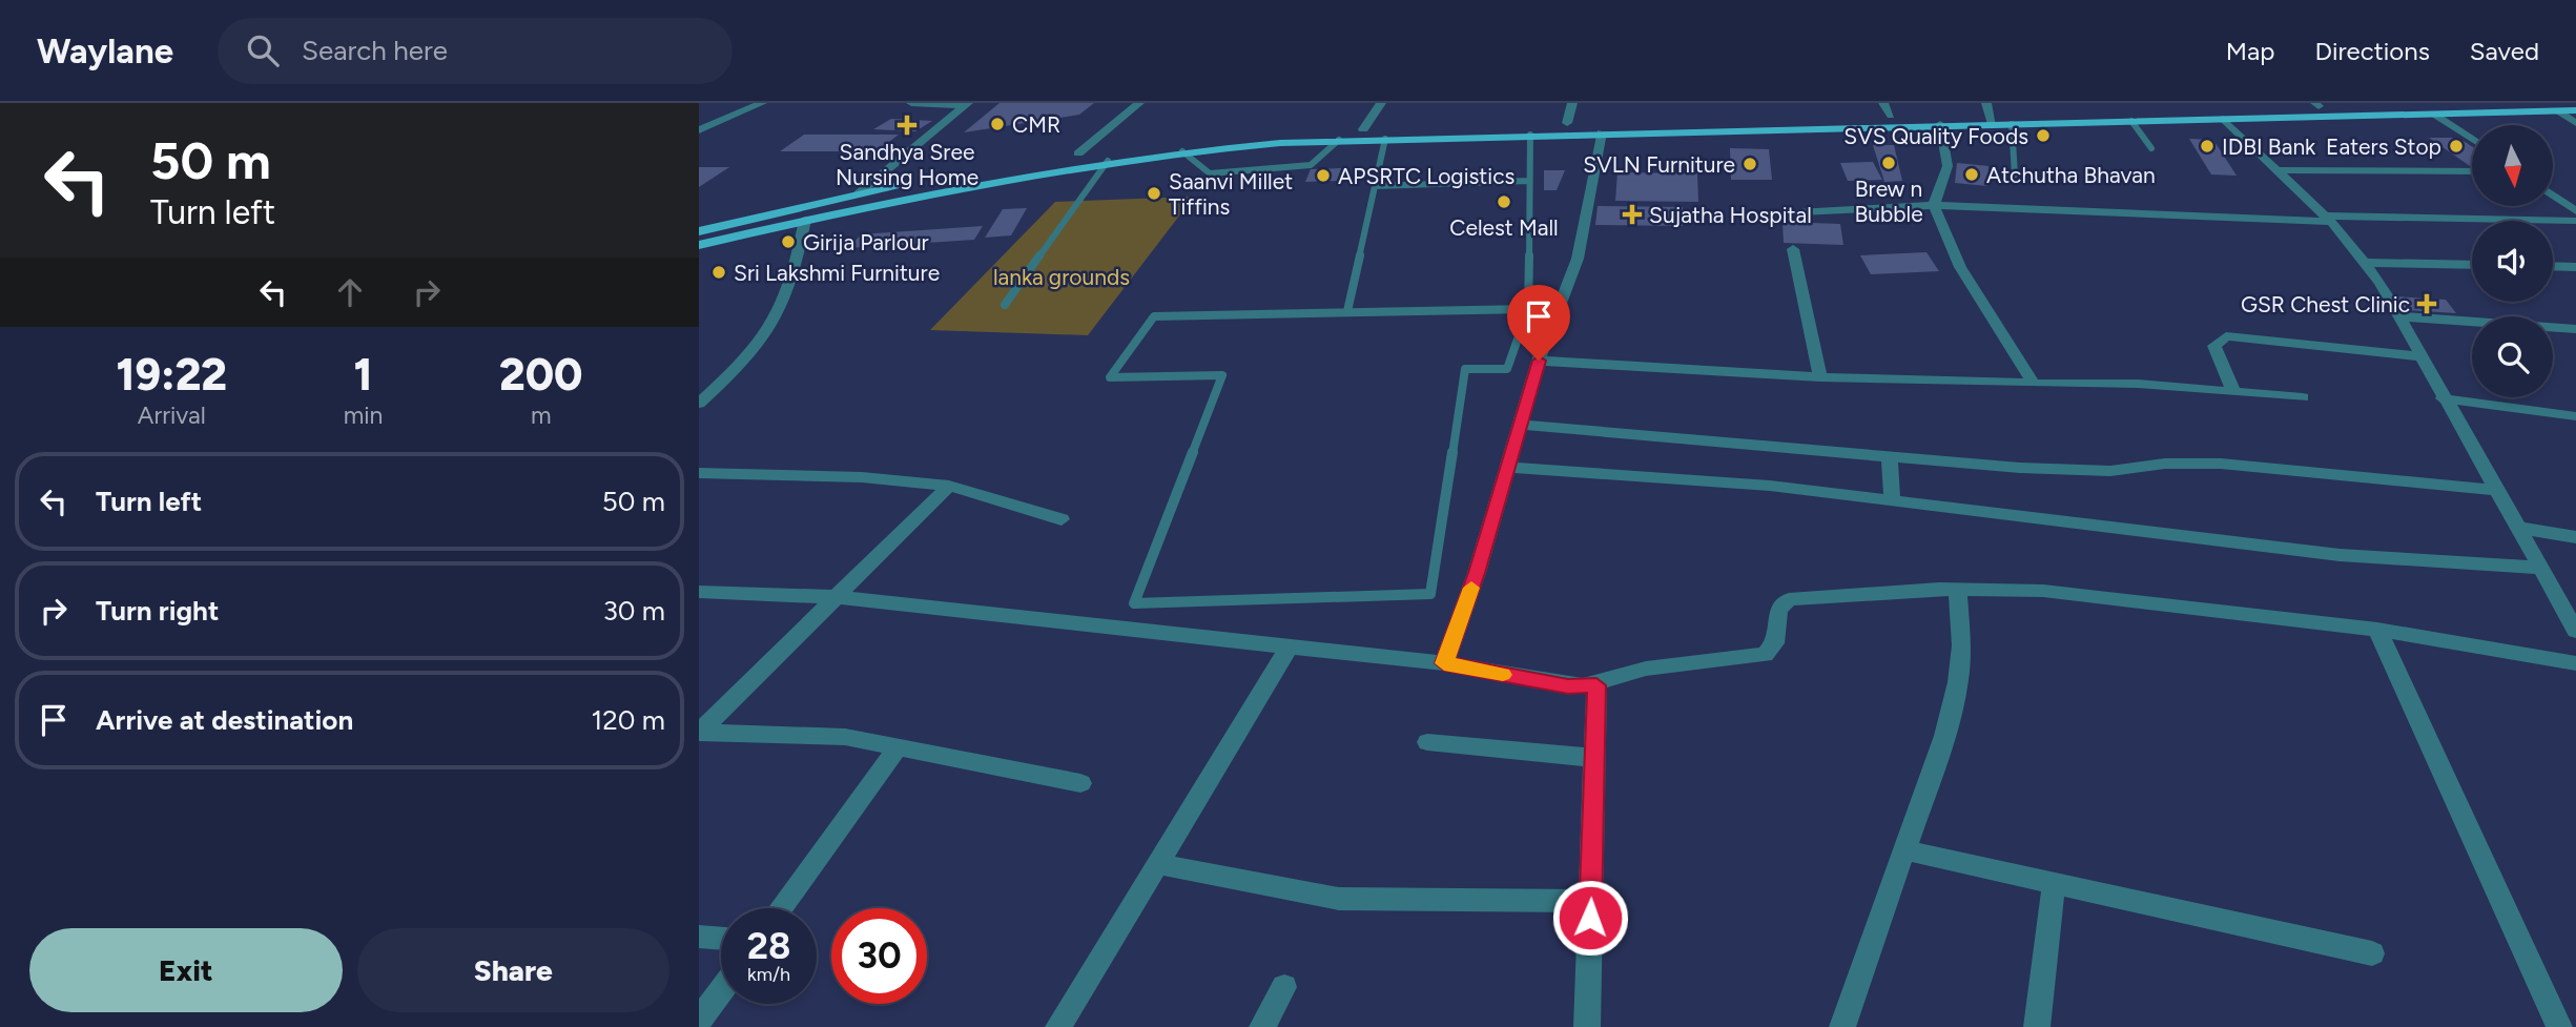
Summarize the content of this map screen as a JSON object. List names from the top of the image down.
{
  "parks": ["lanka grounds"],
  "places": {
    "other": [
      "CMR",
      "SVS Quality Foods",
      "IDBI Bank",
      "Eaters Stop",
      "Brew n Bubble",
      "SVLN Furniture",
      "Atchutha Bhavan",
      "APSRTC Logistics",
      "Saanvi Millet Tiffins",
      "Celest Mall",
      "Girija Parlour",
      "Sri Lakshmi Furniture"
    ],
    "health": ["Sandhya Sree Nursing Home", "Sujatha Hospital", "GSR Chest Clinic"]
  },
  "north": "bottom",
  "page": {
    "header": "Waylane",
    "search": "Search here",
    "nav": ["Map", "Directions", "Saved"],
    "turn": ["50 m", "Turn left"],
    "eta": [
      "19:22",
      "Arrival",
      "1",
      "min",
      "200",
      "m"
    ],
    "list": [
      {
        "name": "Turn left",
        "value": "50 m"
      },
      {
        "name": "Turn right",
        "value": "30 m"
      },
      {
        "name": "Arrive at destination",
        "value": "120 m"
      }
    ],
    "speed": "28 km/h",
    "limit": "30",
    "buttons": ["Exit", "Share"]
  }
}
